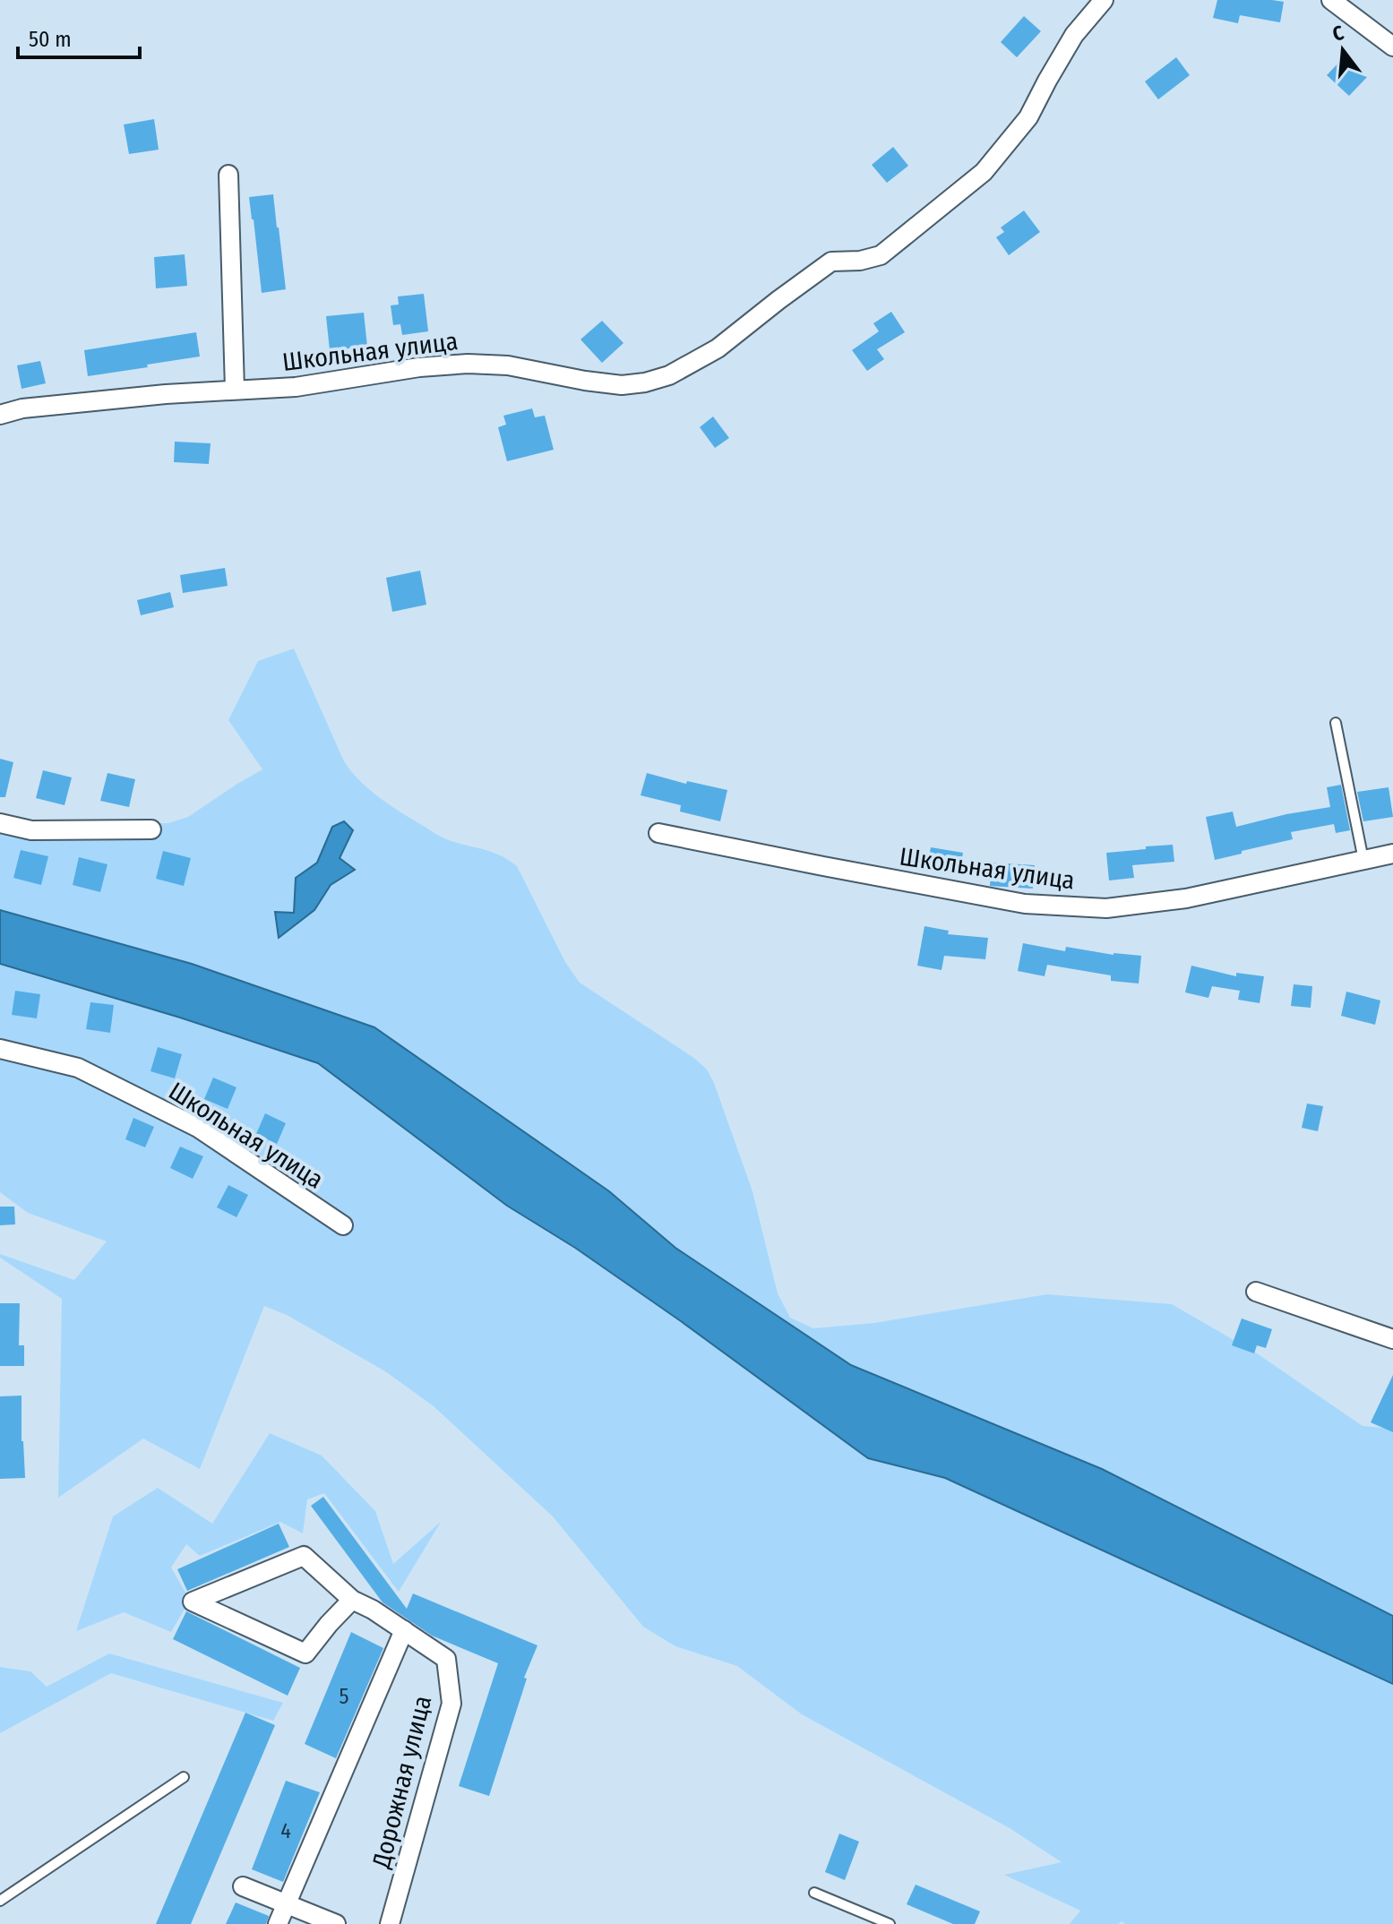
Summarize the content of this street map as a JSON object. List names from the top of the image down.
{
  "streets": {
    "street": ["Школьная улица", "Дорожная улица"]
  },
  "house_numbers": ["5", "4"],
  "scale_bar": "50 m",
  "north": "top"
}
